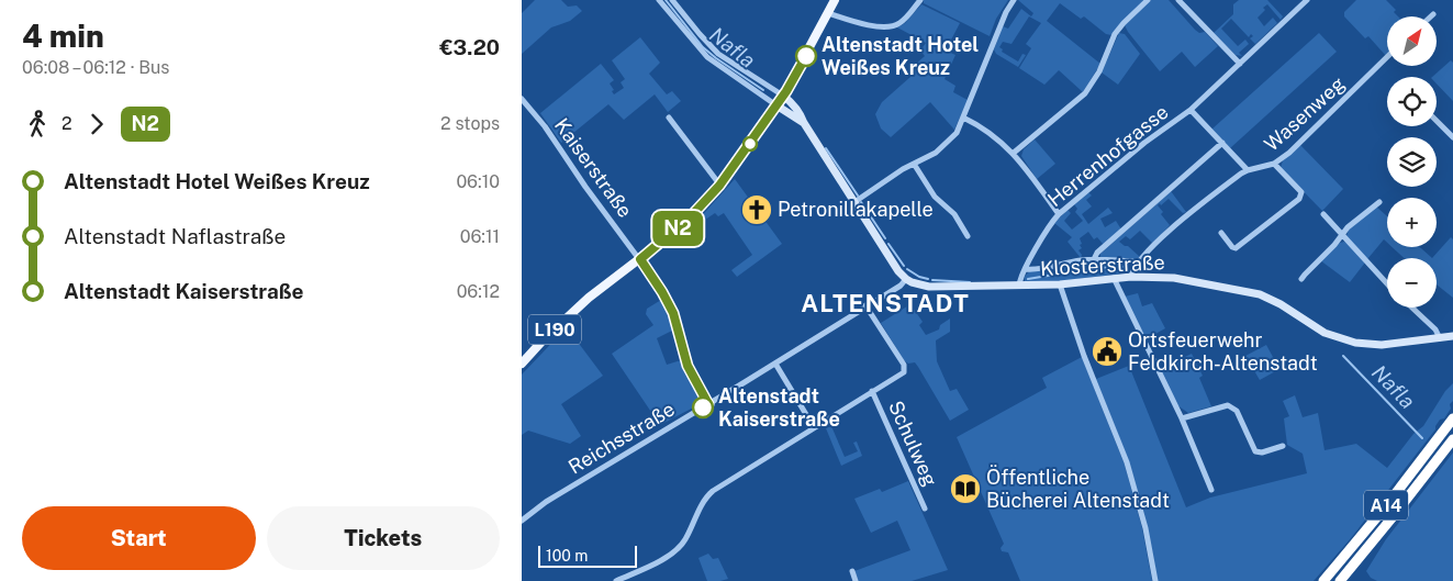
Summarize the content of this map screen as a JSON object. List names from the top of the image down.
{
  "streets": {
    "highway": ["A14"],
    "main road": ["Klosterstraße", "L190"],
    "street": [
      "Wasenweg",
      "Herrenhofgasse",
      "Kaiserstraße",
      "Reichsstraße",
      "Schulweg"
    ]
  },
  "crossings": [
    ["Wasenweg", "Herrenhofgasse"],
    ["Wasenweg", "Klosterstraße"],
    ["Herrenhofgasse", "Klosterstraße"],
    ["Kaiserstraße", "L190"],
    ["Kaiserstraße", "Reichsstraße"],
    ["Klosterstraße", "Reichsstraße"]
  ],
  "districts": ["ALTENSTADT"],
  "water": ["Nafla"],
  "places": {
    "other": ["Altenstadt Hotel Weißes Kreuz", "Altenstadt Kaiserstraße"],
    "church": ["Petronillakapelle"],
    "public building": ["Ortsfeuerwehr Feldkirch-Altenstadt"],
    "library": ["Öffentliche Bücherei Altenstadt"]
  },
  "lines": ["bus line N2"],
  "scale_bar": "100 m",
  "north": "top right",
  "page": {
    "heading": ["4 min", "06:08 – 06:12 · Bus", "€3.20"],
    "on_map": "N2",
    "map_buttons": ["+", "−"],
    "legs": ["2", "N2", "2 stops"],
    "list": [
      {
        "name": "Altenstadt Hotel Weißes Kreuz",
        "value": "06:10"
      },
      {
        "name": "Altenstadt Naflastraße",
        "value": "06:11"
      },
      {
        "name": "Altenstadt Kaiserstraße",
        "value": "06:12"
      }
    ],
    "buttons": ["Start", "Tickets"],
    "scale": "100 m"
  }
}
